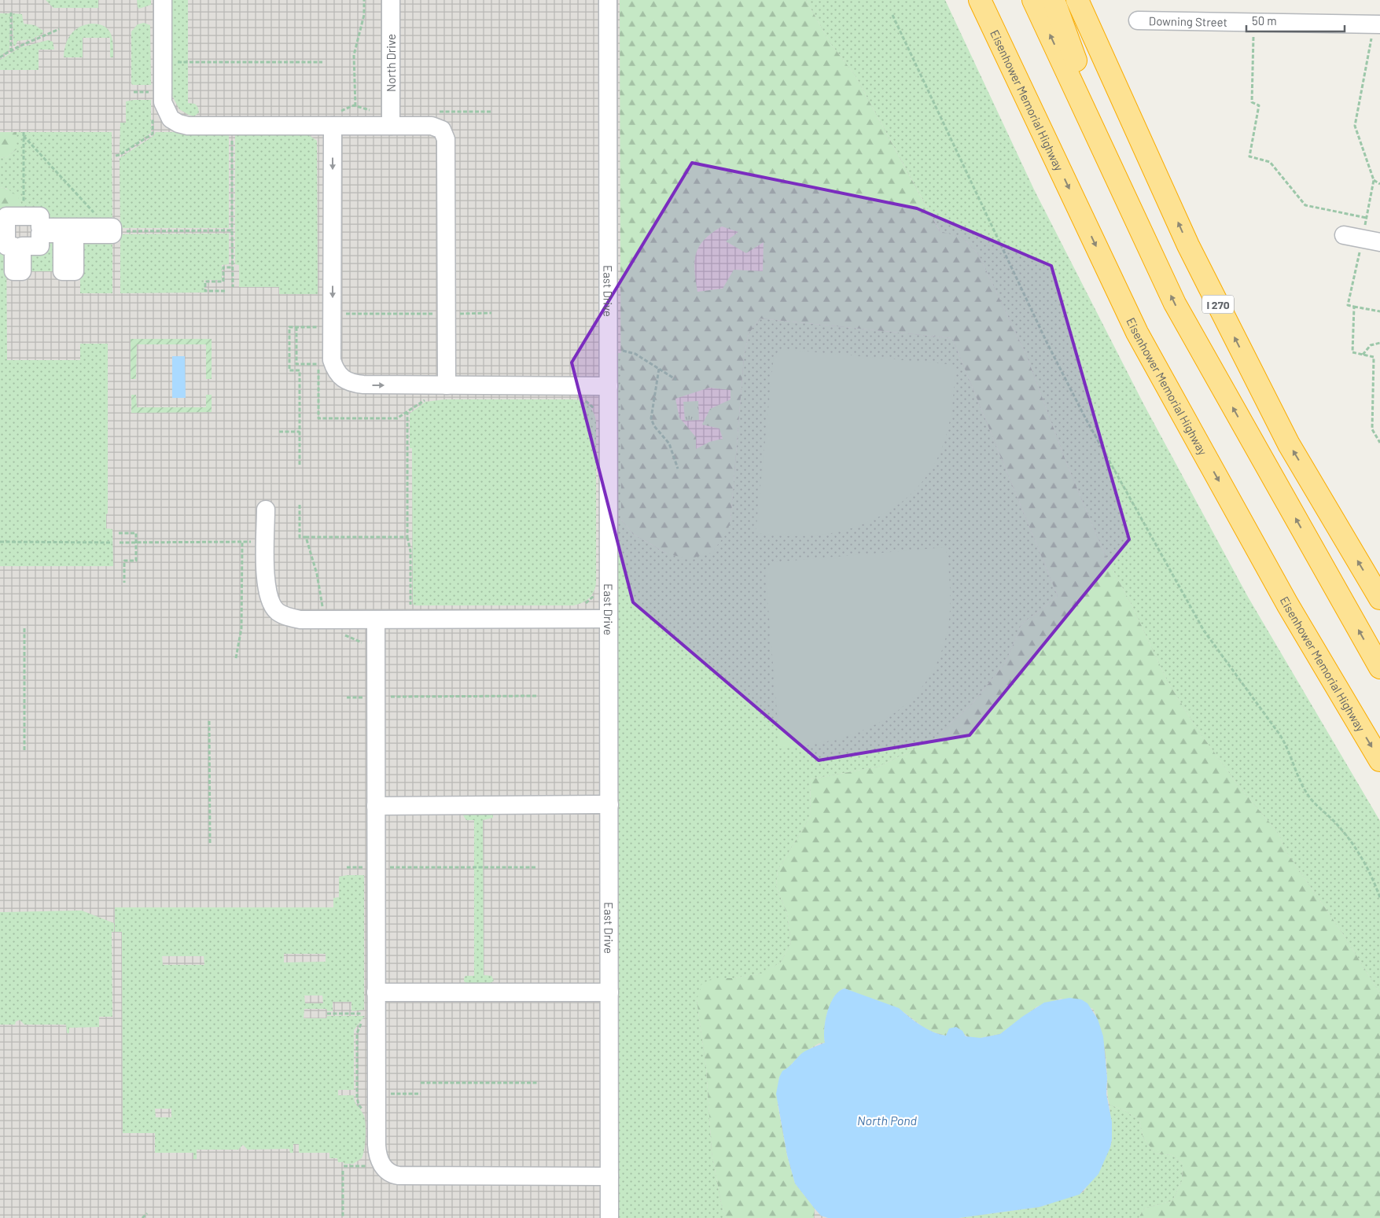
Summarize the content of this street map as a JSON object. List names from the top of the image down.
{
  "streets": {
    "highway": ["Eisenhower Memorial Highway", "I 270"],
    "street": ["Downing Street", "North Drive", "East Drive"]
  },
  "water": ["North Pond"],
  "scale_bar": "50 m"
}
